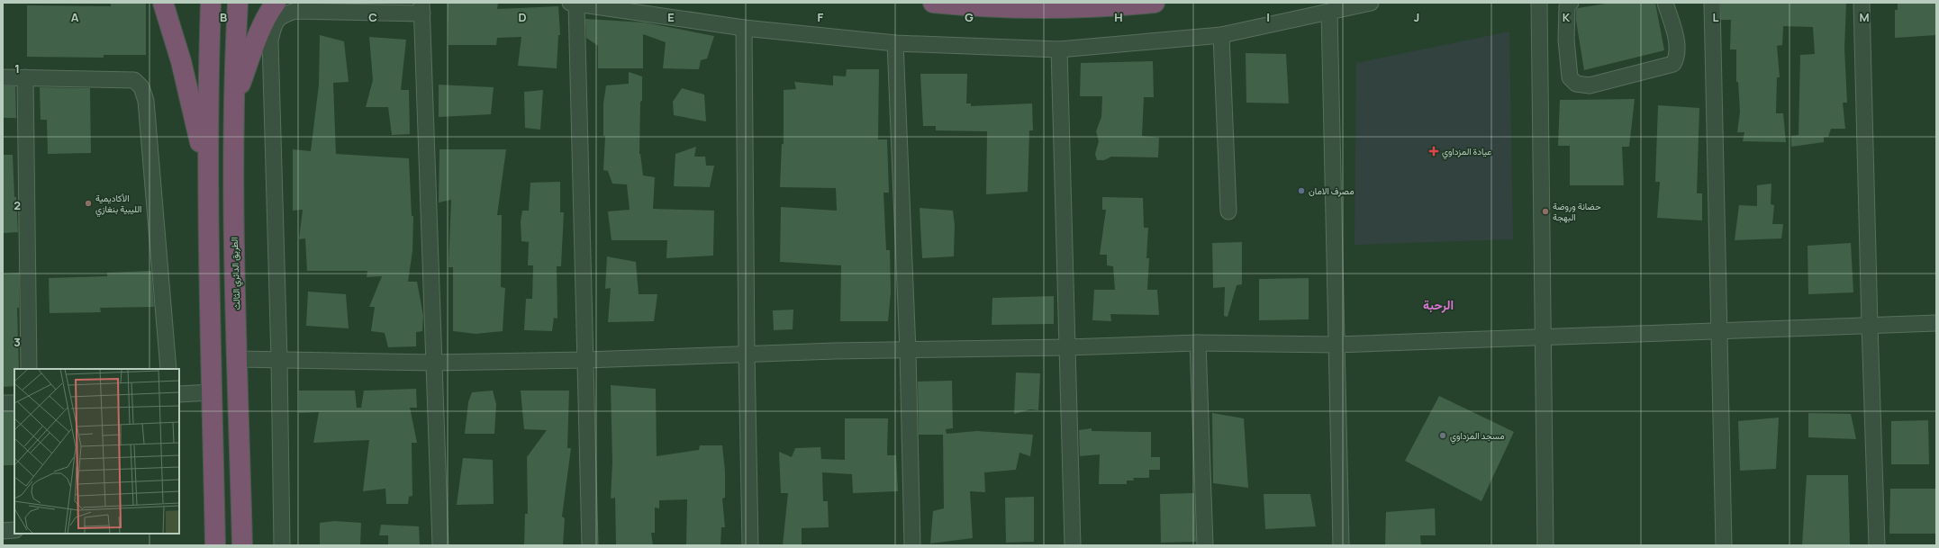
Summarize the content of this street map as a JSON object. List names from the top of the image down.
{
  "streets": {
    "highway": ["الطريق الدائري الثالث"]
  },
  "districts": ["الرحبة"],
  "places": {
    "health": ["عيادة المزداوي"],
    "other": [
      "مصرف الامان",
      "الأكاديمية الليبية بنغازي",
      "حضانة وروضة البهجة",
      "مسجد المزداوي"
    ]
  },
  "grid": {
    "columns": [
      "A",
      "B",
      "C",
      "D",
      "E",
      "F",
      "G",
      "H",
      "I",
      "J",
      "K",
      "L",
      "M"
    ],
    "rows": ["1", "2", "3"]
  }
}
